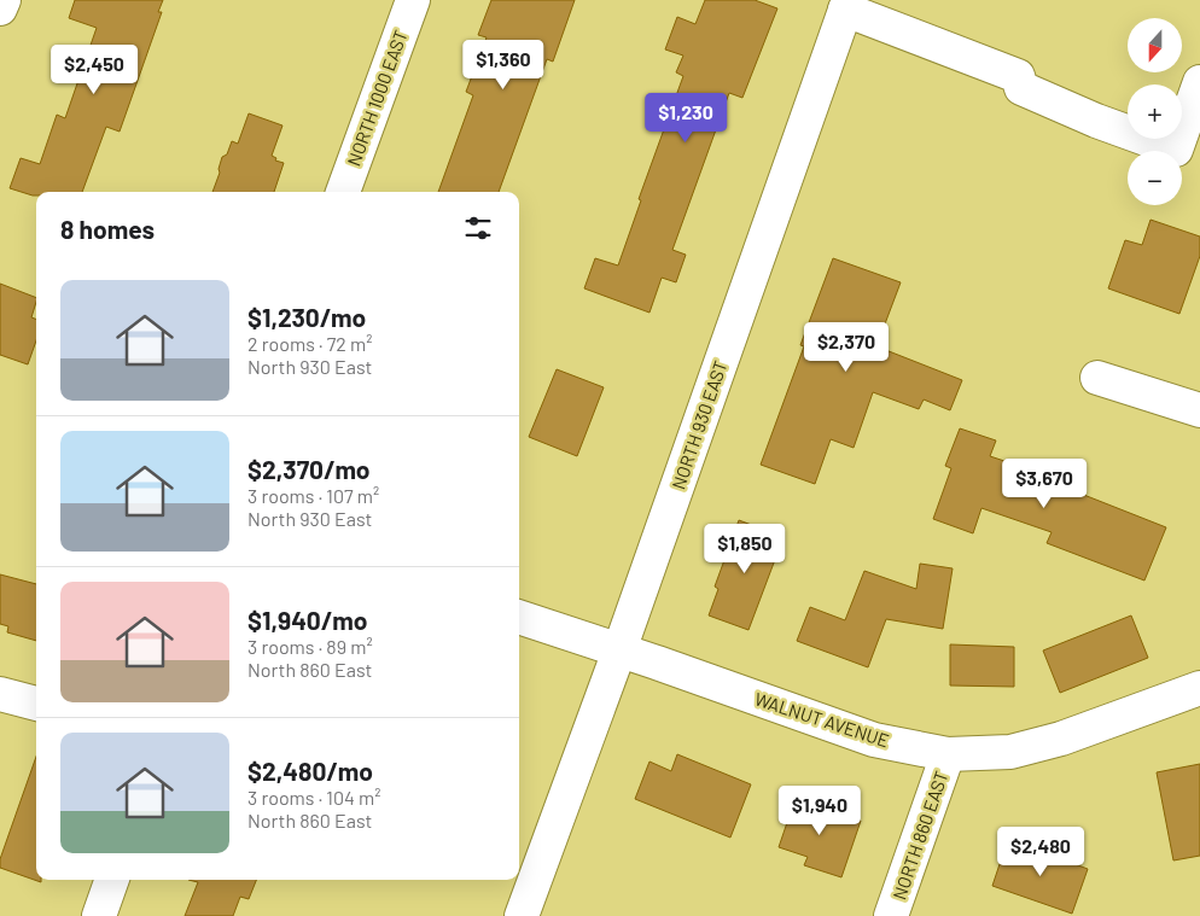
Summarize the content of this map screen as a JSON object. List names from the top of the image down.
{
  "streets": {
    "street": [
      "NORTH 1000 EAST",
      "NORTH 930 EAST",
      "WALNUT AVENUE",
      "NORTH 860 EAST"
    ]
  },
  "crossings": [
    ["NORTH 930 EAST", "WALNUT AVENUE"],
    ["WALNUT AVENUE", "NORTH 860 EAST"]
  ],
  "north": "bottom",
  "page": {
    "map_buttons": ["+", "−"],
    "price": [
      "$1,360",
      "$2,450",
      "$1,230",
      "$2,370",
      "$3,670",
      "$1,850",
      "$1,940",
      "$2,480"
    ],
    "heading": "8 homes",
    "list": [
      {
        "name": "$1,230/mo",
        "note": "2 rooms · 72 m² · North 930 East"
      },
      {
        "name": "$2,370/mo",
        "note": "3 rooms · 107 m² · North 930 East"
      },
      {
        "name": "$1,940/mo",
        "note": "3 rooms · 89 m² · North 860 East"
      },
      {
        "name": "$2,480/mo",
        "note": "3 rooms · 104 m² · North 860 East"
      }
    ]
  }
}
